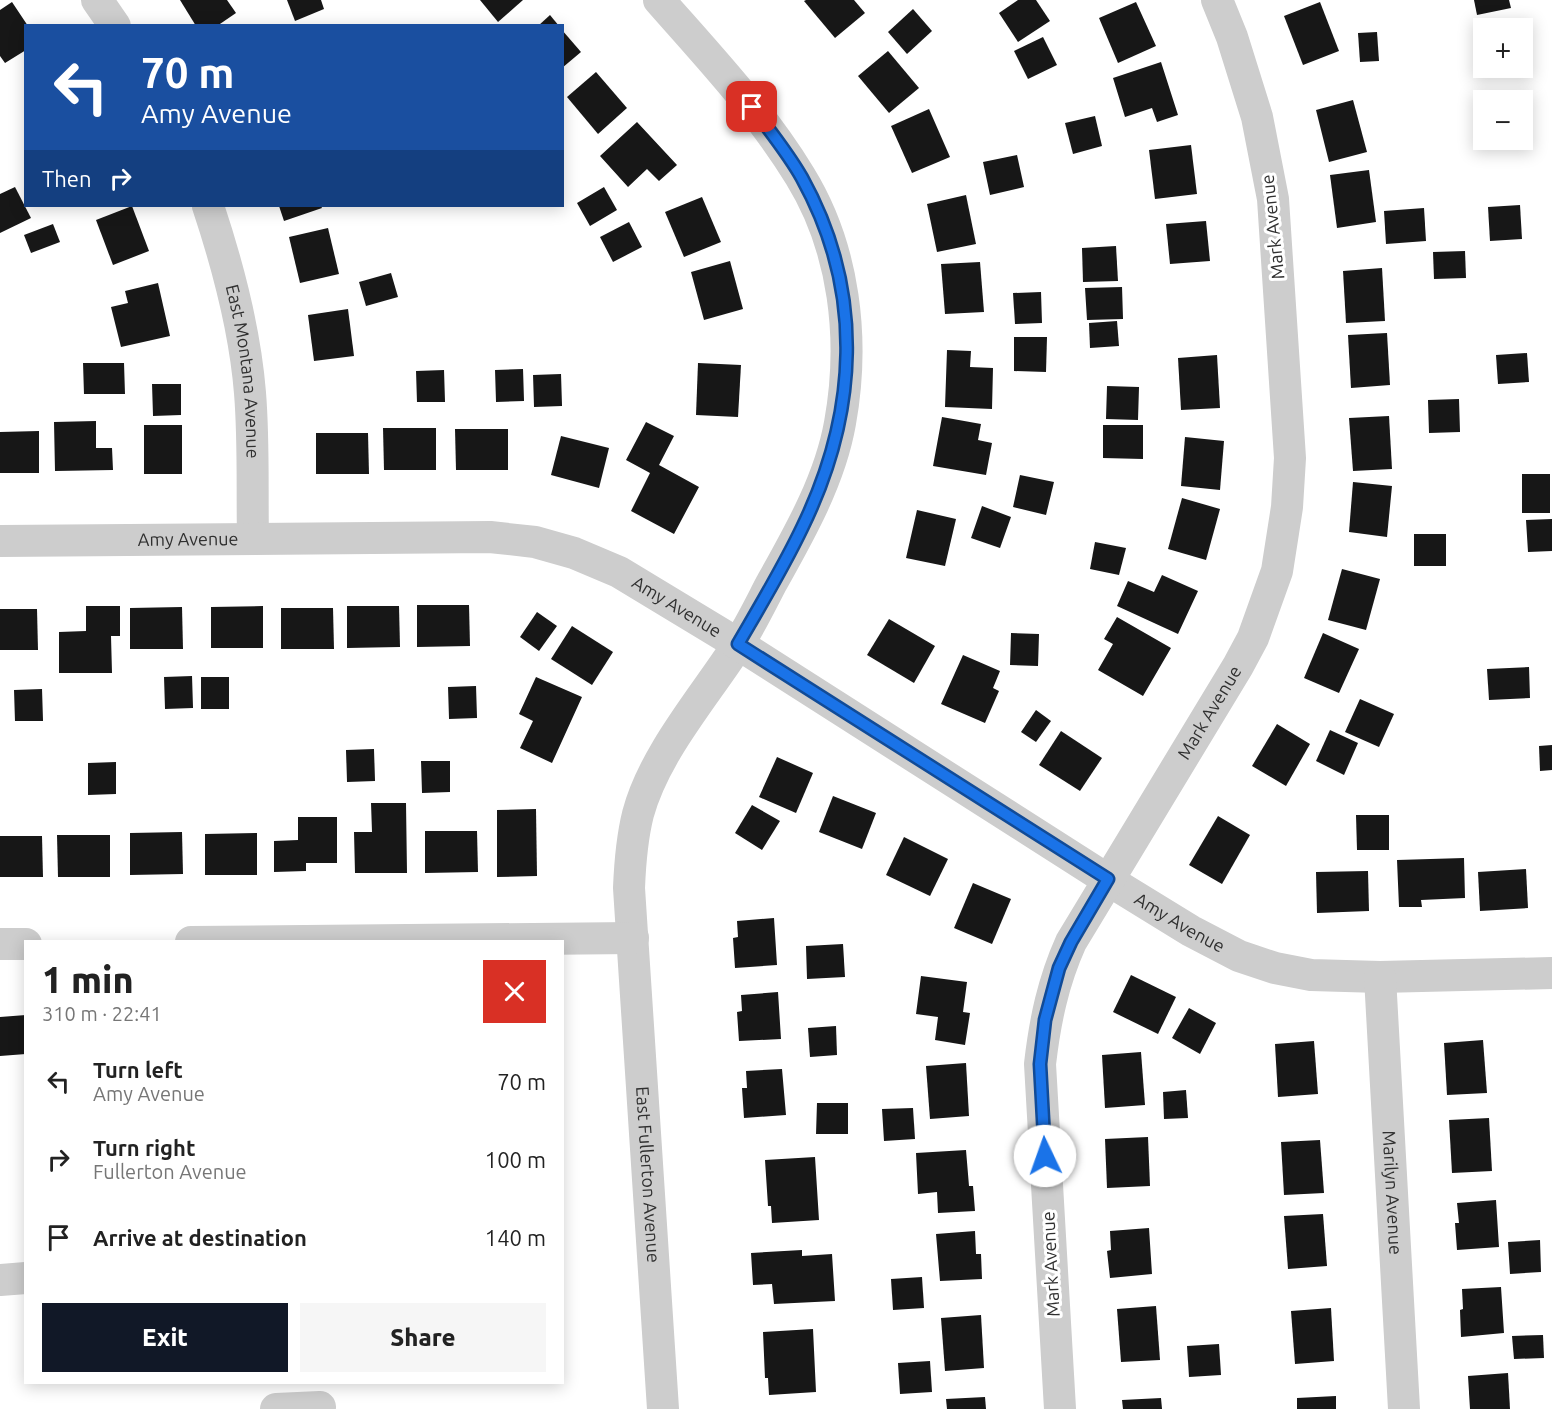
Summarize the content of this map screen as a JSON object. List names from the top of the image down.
{
  "streets": {
    "street": [
      "Mark Avenue",
      "East Montana Avenue",
      "Amy Avenue",
      "East Fullerton Avenue",
      "Marilyn Avenue"
    ]
  },
  "crossings": [
    ["Mark Avenue", "Amy Avenue"],
    ["East Montana Avenue", "Amy Avenue"],
    ["Amy Avenue", "East Fullerton Avenue"],
    ["Amy Avenue", "Marilyn Avenue"]
  ],
  "page": {
    "map_buttons": ["+", "−"],
    "turn": ["70 m", "Amy Avenue"],
    "then": "Then",
    "heading": ["1 min", "310 m · 22:41"],
    "list": [
      {
        "name": "Turn left",
        "note": "Amy Avenue",
        "value": "70 m"
      },
      {
        "name": "Turn right",
        "note": "Fullerton Avenue",
        "value": "100 m"
      },
      {
        "name": "Arrive at destination",
        "value": "140 m"
      }
    ],
    "buttons": ["Exit", "Share"]
  }
}
